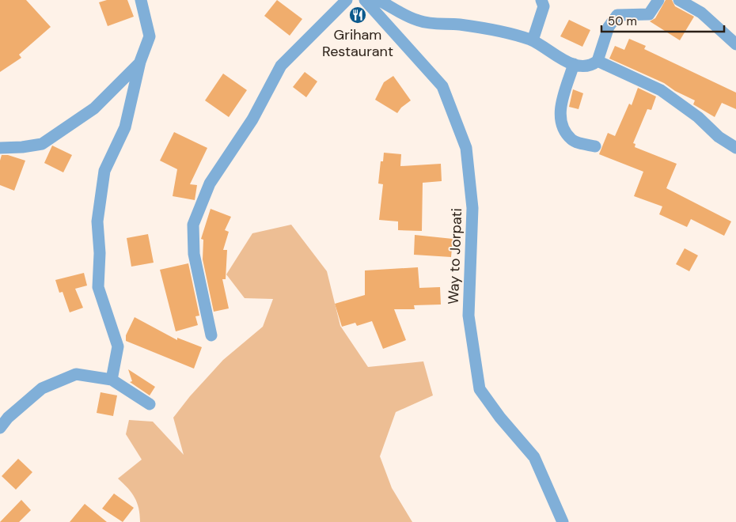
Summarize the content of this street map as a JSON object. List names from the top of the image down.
{
  "streets": {
    "street": ["Way to Jorpati"]
  },
  "places": {
    "restaurant": ["Griham Restaurant"]
  },
  "scale_bar": "50 m"
}
